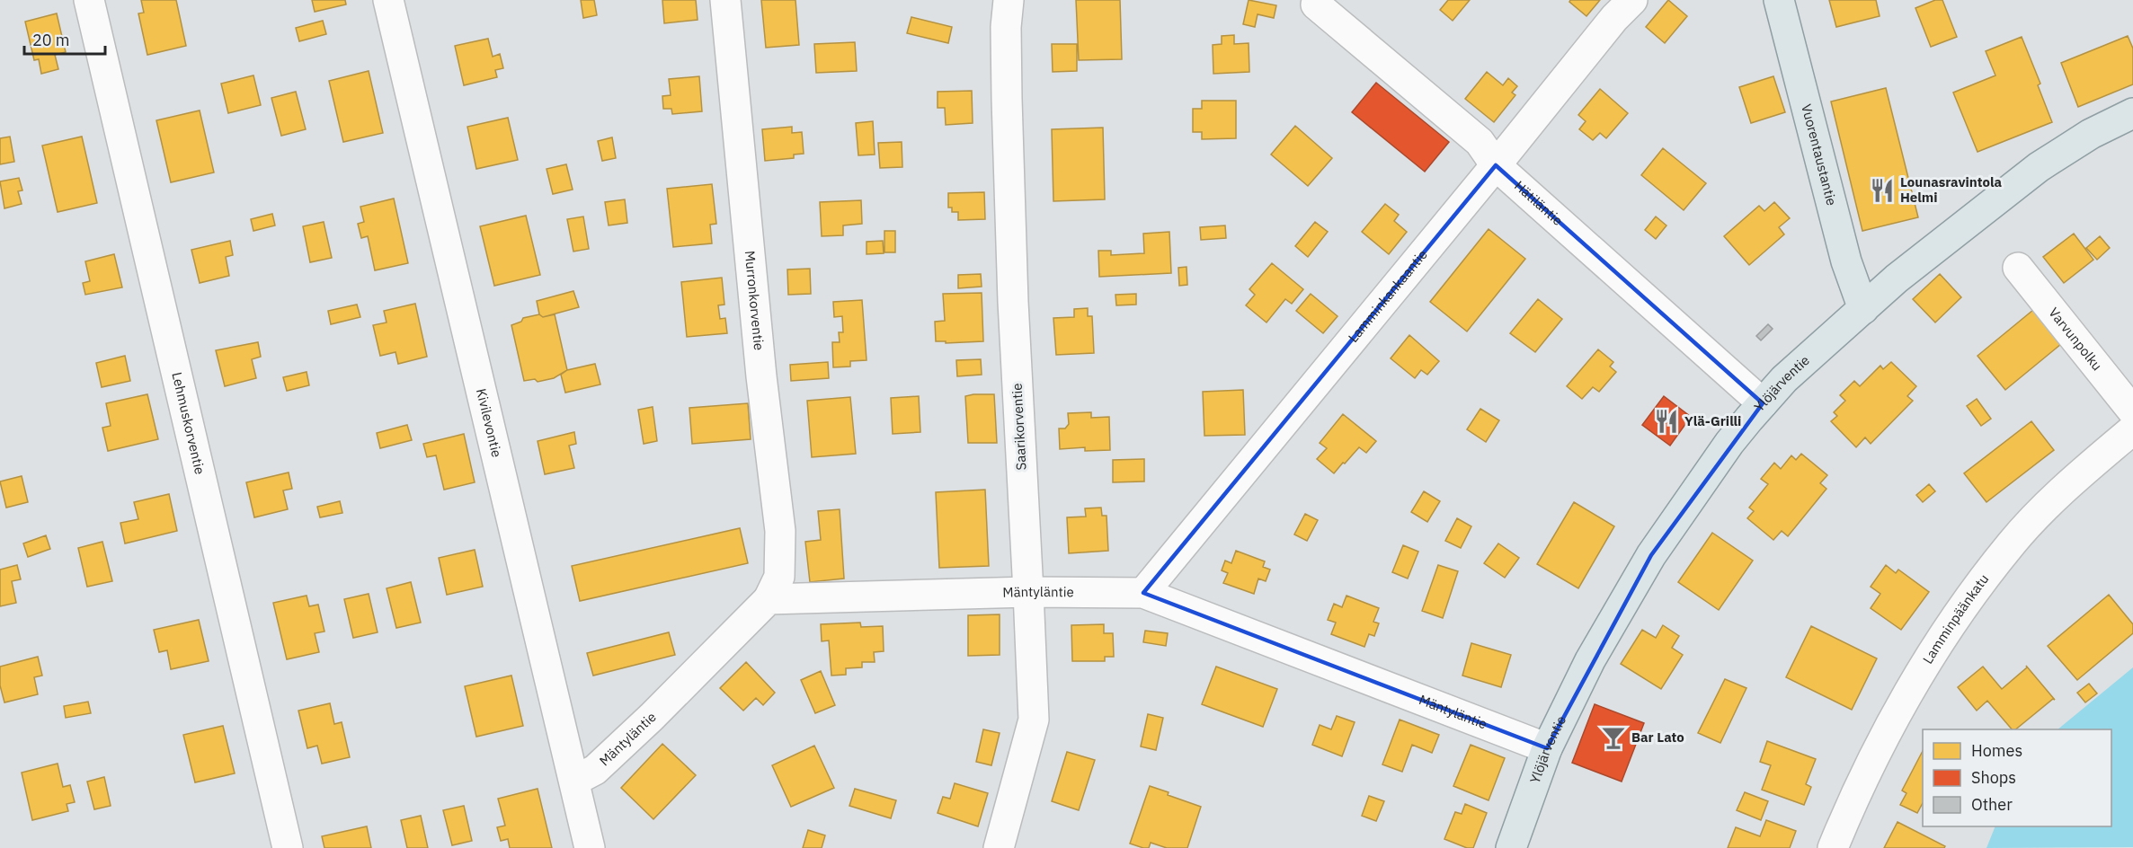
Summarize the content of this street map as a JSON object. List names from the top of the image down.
{
  "streets": {
    "main road": ["Vuorentaustantie", "Ylöjärventie"],
    "street": [
      "Hätiläntie",
      "Lamminkankaantie",
      "Murronkorventie",
      "Varvunpolku",
      "Lehmuskorventie",
      "Kivilevontie",
      "Saarikorventie",
      "Mäntyläntie",
      "Lamminpäänkatu"
    ]
  },
  "crossings": [
    ["Vuorentaustantie", "Ylöjärventie"],
    ["Hätiläntie", "Lamminkankaantie"],
    ["Hätiläntie", "Ylöjärventie"],
    ["Lamminkankaantie", "Mäntyläntie"],
    ["Murronkorventie", "Mäntyläntie"],
    ["Ylöjärventie", "Mäntyläntie"],
    ["Kivilevontie", "Mäntyläntie"],
    ["Saarikorventie", "Mäntyläntie"]
  ],
  "places": {
    "restaurant": ["Lounasravintola Helmi", "Ylä-Grilli"],
    "bar": ["Bar Lato"]
  },
  "legend": ["Homes", "Shops", "Other"],
  "scale_bar": "20 m"
}
